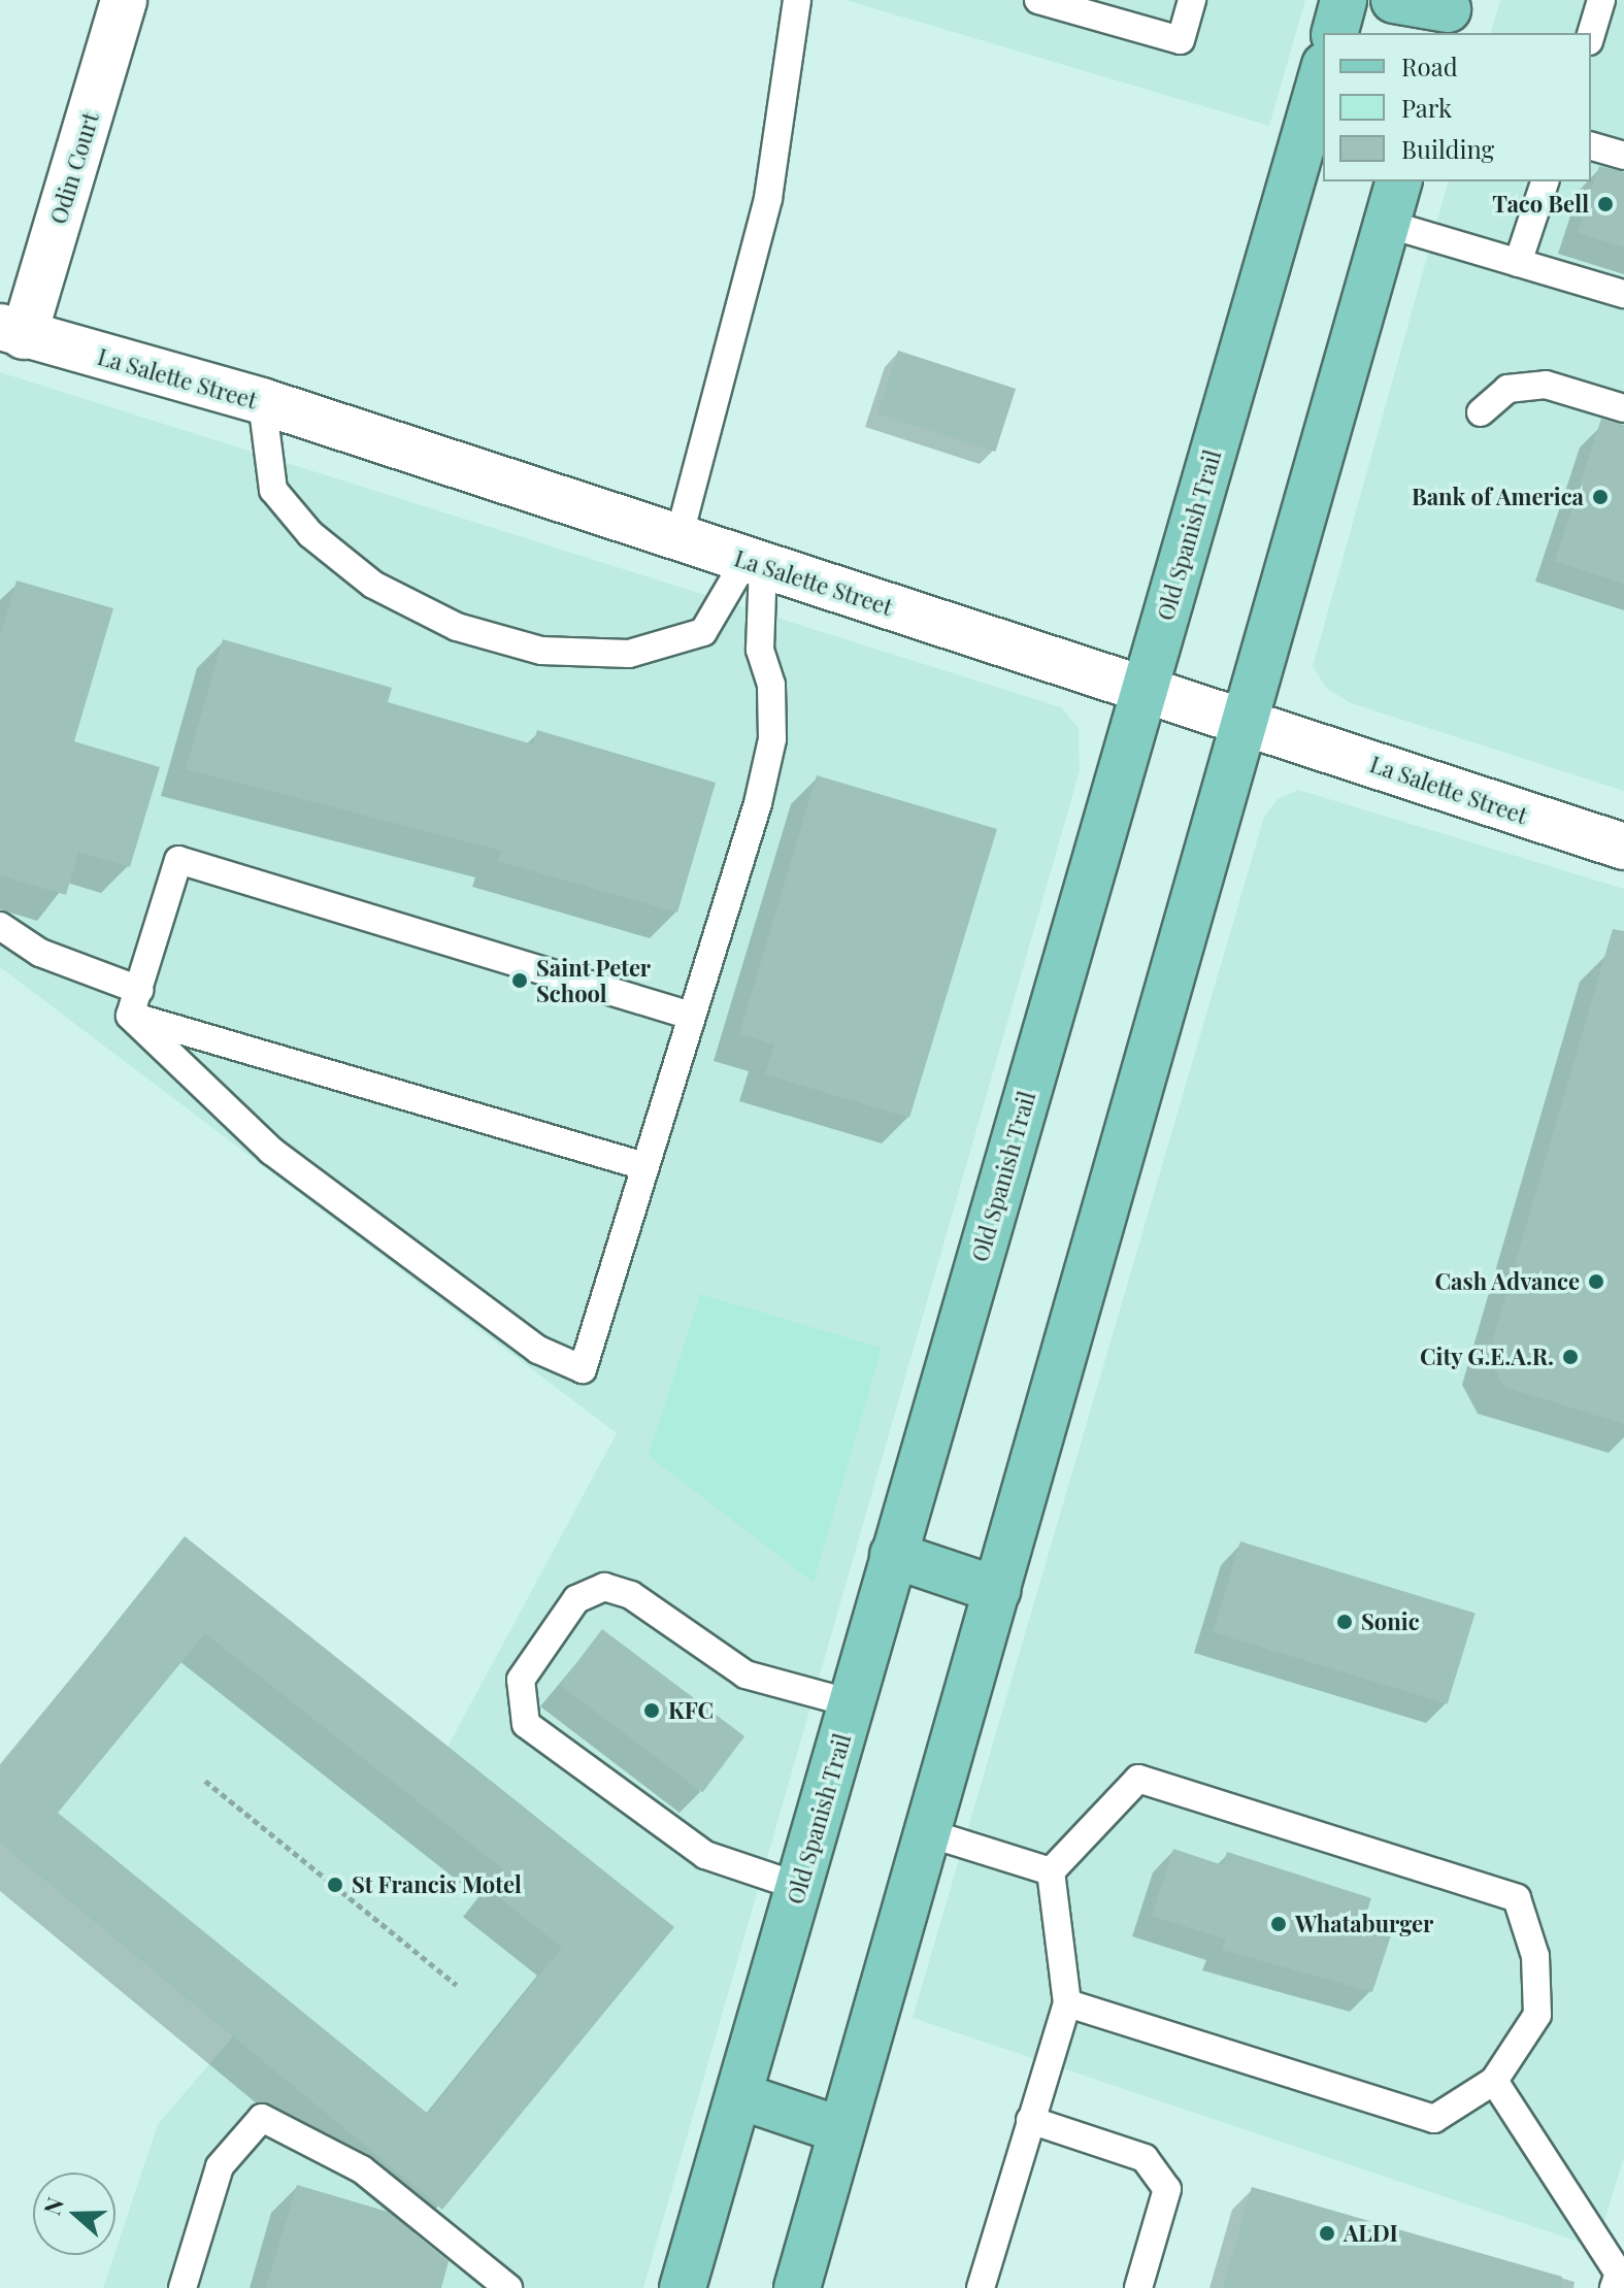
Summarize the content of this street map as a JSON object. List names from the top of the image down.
{
  "streets": {
    "main road": ["Old Spanish Trail"],
    "street": ["Odin Court", "La Salette Street"]
  },
  "crossings": [
    ["Odin Court", "La Salette Street"],
    ["La Salette Street", "Old Spanish Trail"]
  ],
  "places": [
    "Taco Bell",
    "Bank of America",
    "Saint Peter School",
    "Cash Advance",
    "City G.E.A.R.",
    "Sonic",
    "KFC",
    "St Francis Motel",
    "Whataburger",
    "ALDI"
  ],
  "legend": ["Road", "Park", "Building"],
  "north": "left"
}
